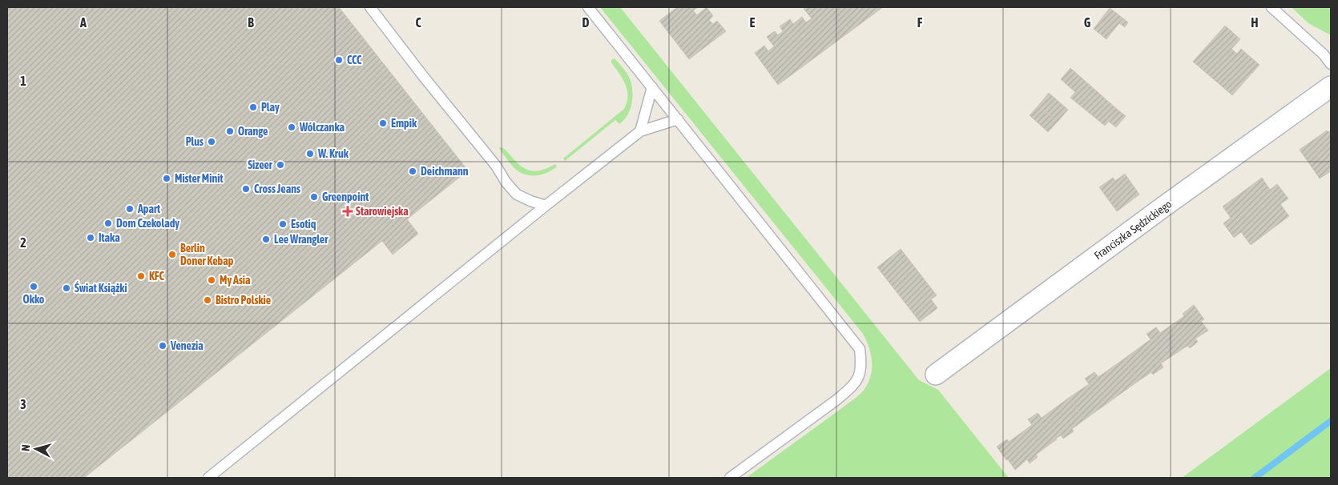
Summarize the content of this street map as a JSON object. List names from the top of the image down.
{
  "streets": {
    "street": ["Franciszka Sędzickiego"]
  },
  "places": {
    "other": [
      "CCC",
      "Play",
      "Empik",
      "Wólczanka",
      "Orange",
      "Plus",
      "W. Kruk",
      "Sizeer",
      "Deichmann",
      "Mister Minit",
      "Cross Jeans",
      "Greenpoint",
      "Apart",
      "Dom Czekolady",
      "Esotiq",
      "Itaka",
      "Lee Wrangler",
      "Berlin Doner Kebap",
      "KFC",
      "My Asia",
      "Okko",
      "Świat Książki",
      "Bistro Polskie",
      "Venezia"
    ],
    "health": ["Starowiejska"]
  },
  "north": "left",
  "grid": {
    "columns": [
      "A",
      "B",
      "C",
      "D",
      "E",
      "F",
      "G",
      "H"
    ],
    "rows": ["1", "2", "3"]
  }
}
